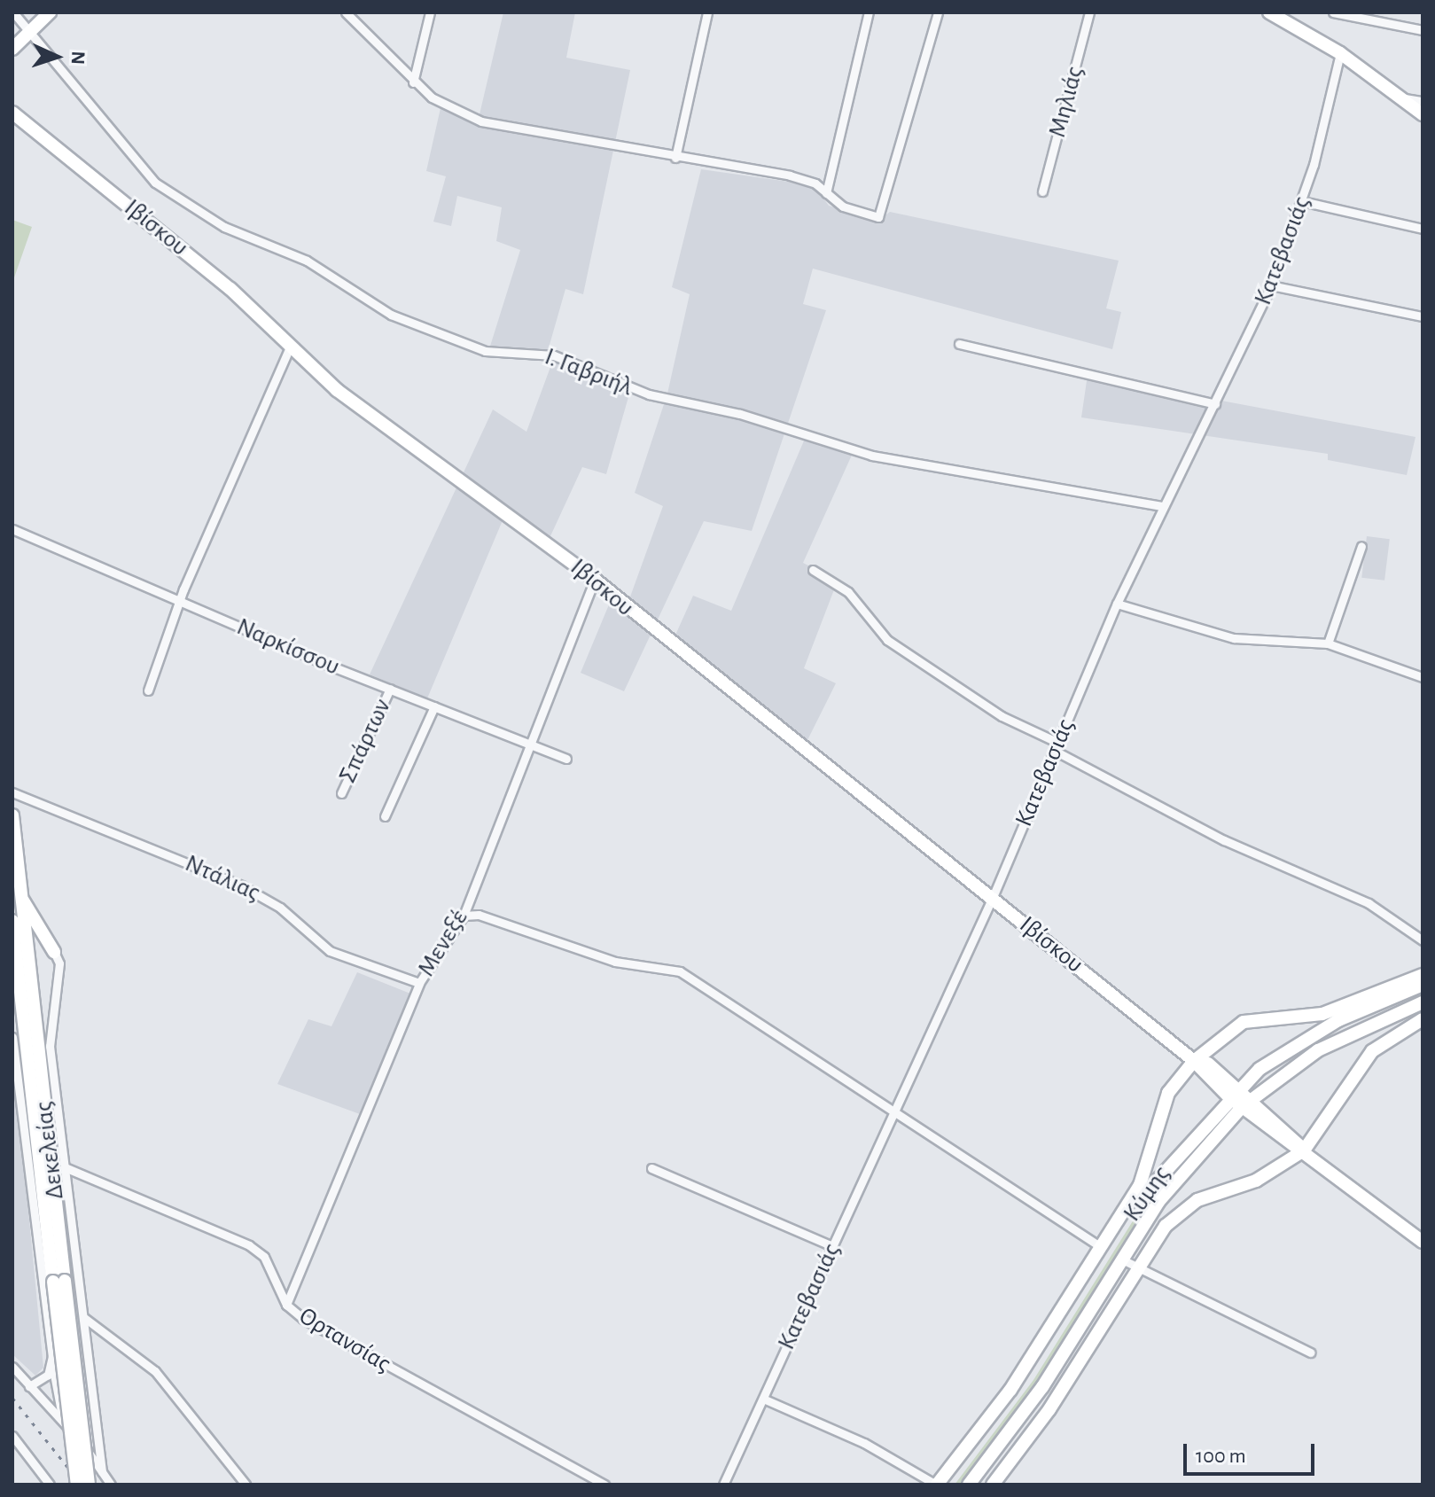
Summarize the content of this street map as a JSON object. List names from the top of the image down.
{
  "streets": {
    "street": [
      "Μηλιάς",
      "Ιβίσκου",
      "Κατεβασιάς",
      "Ι. Γαβριήλ",
      "Ναρκίσσου",
      "Σπάρτων",
      "Ντάλιας",
      "Μενεξέ",
      "Δεκελείας",
      "Κύμης",
      "Ορτανσίας"
    ]
  },
  "crossings": [
    ["Ιβίσκου", "Κατεβασιάς"],
    ["Ιβίσκου", "Μενεξέ"],
    ["Ιβίσκου", "Κύμης"],
    ["Κατεβασιάς", "Ι. Γαβριήλ"],
    ["Ναρκίσσου", "Σπάρτων"],
    ["Ναρκίσσου", "Μενεξέ"],
    ["Ντάλιας", "Μενεξέ"],
    ["Μενεξέ", "Ορτανσίας"]
  ],
  "scale_bar": "100 m",
  "north": "right"
}
